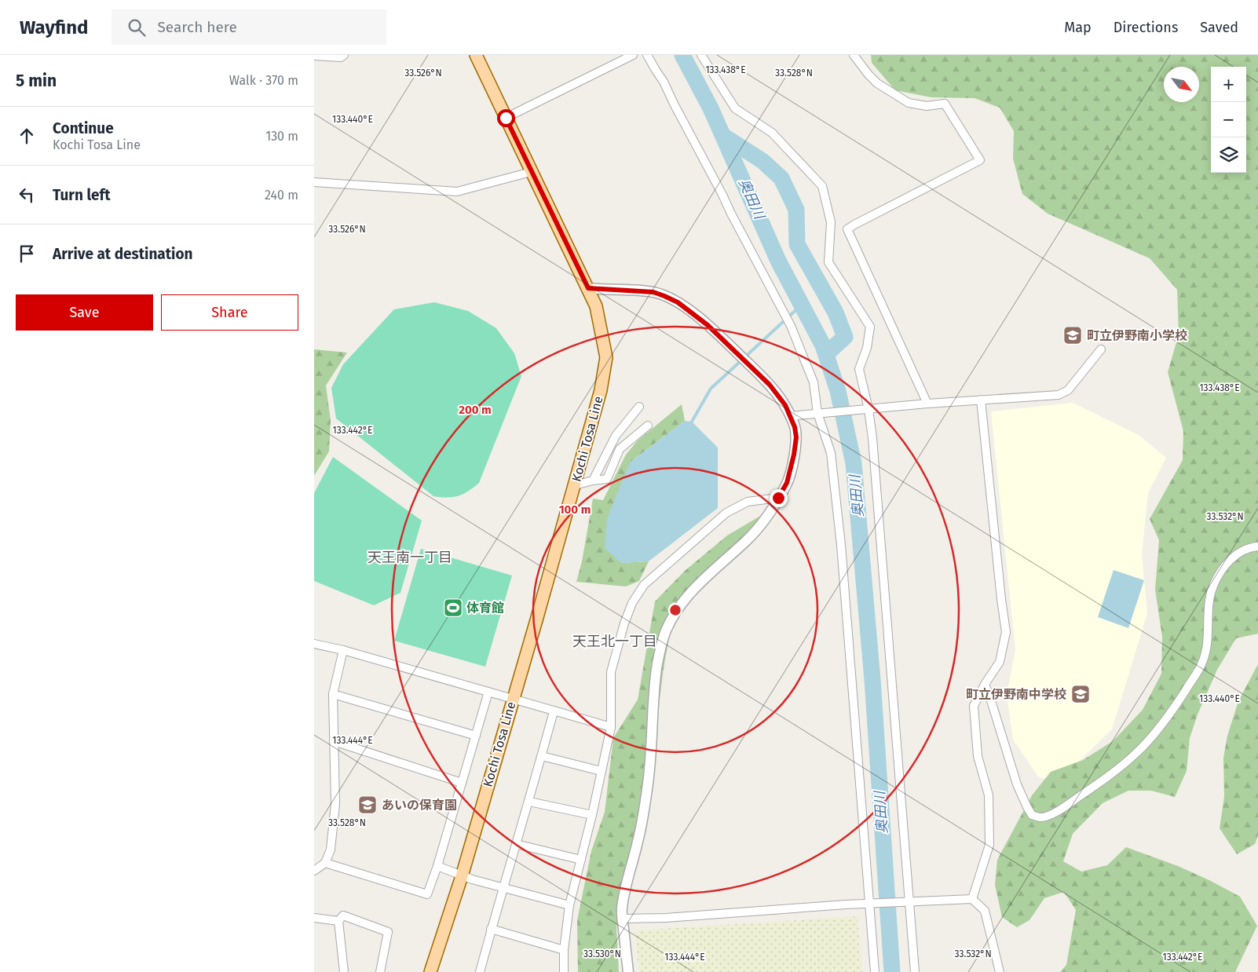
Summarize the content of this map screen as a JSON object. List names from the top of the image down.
{
  "streets": {
    "main road": ["Kochi Tosa Line"]
  },
  "districts": ["天王南一丁目", "天王北一丁目"],
  "water": ["奥田川"],
  "places": {
    "school or university": ["町立伊野南小学校", "町立伊野南中学校", "あいの保育園"],
    "sports": ["体育館"]
  },
  "north": "bottom right",
  "page": {
    "header": "Wayfind",
    "search": "Search here",
    "nav": ["Map", "Directions", "Saved"],
    "heading": ["5 min", "Walk · 370 m"],
    "map_buttons": ["+", "−"],
    "list": [
      ["Continue", "Kochi Tosa Line", "130 m"],
      ["Turn left", "240 m"],
      "Arrive at destination"
    ],
    "buttons": ["Save", "Share"]
  },
  "coordinates": [
    "133.438°E",
    "33.526°N",
    "33.528°N",
    "133.440°E",
    "133.442°E",
    "33.532°N",
    "133.444°E",
    "33.530°N"
  ],
  "rings": ["200 m", "100 m"]
}
